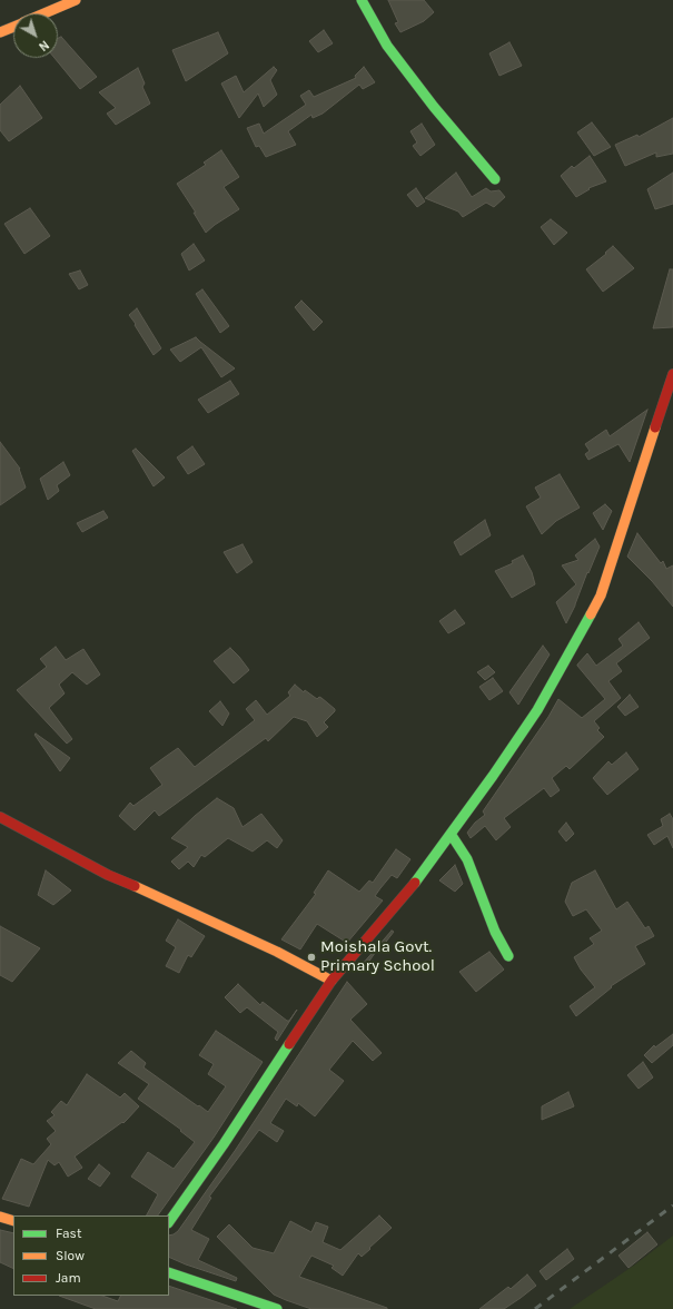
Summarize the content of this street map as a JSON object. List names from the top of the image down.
{
  "places": ["Moishala Govt. Primary School"],
  "legend": ["Fast", "Slow", "Jam"],
  "north": "bottom right"
}
